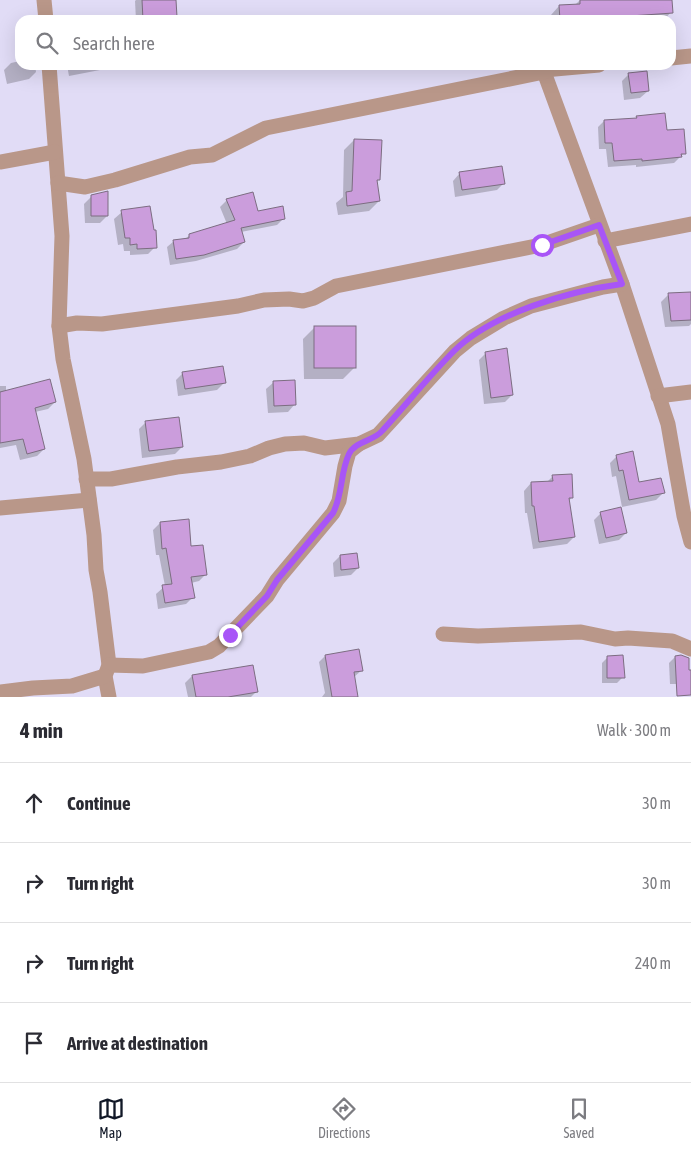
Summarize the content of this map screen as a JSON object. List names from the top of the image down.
{
  "page": {
    "search": "Search here",
    "heading": ["4 min", "Walk · 300 m"],
    "list": [
      ["Continue", "30 m"],
      ["Turn right", "30 m"],
      ["Turn right", "240 m"],
      "Arrive at destination"
    ],
    "nav": ["Map", "Directions", "Saved"]
  }
}
